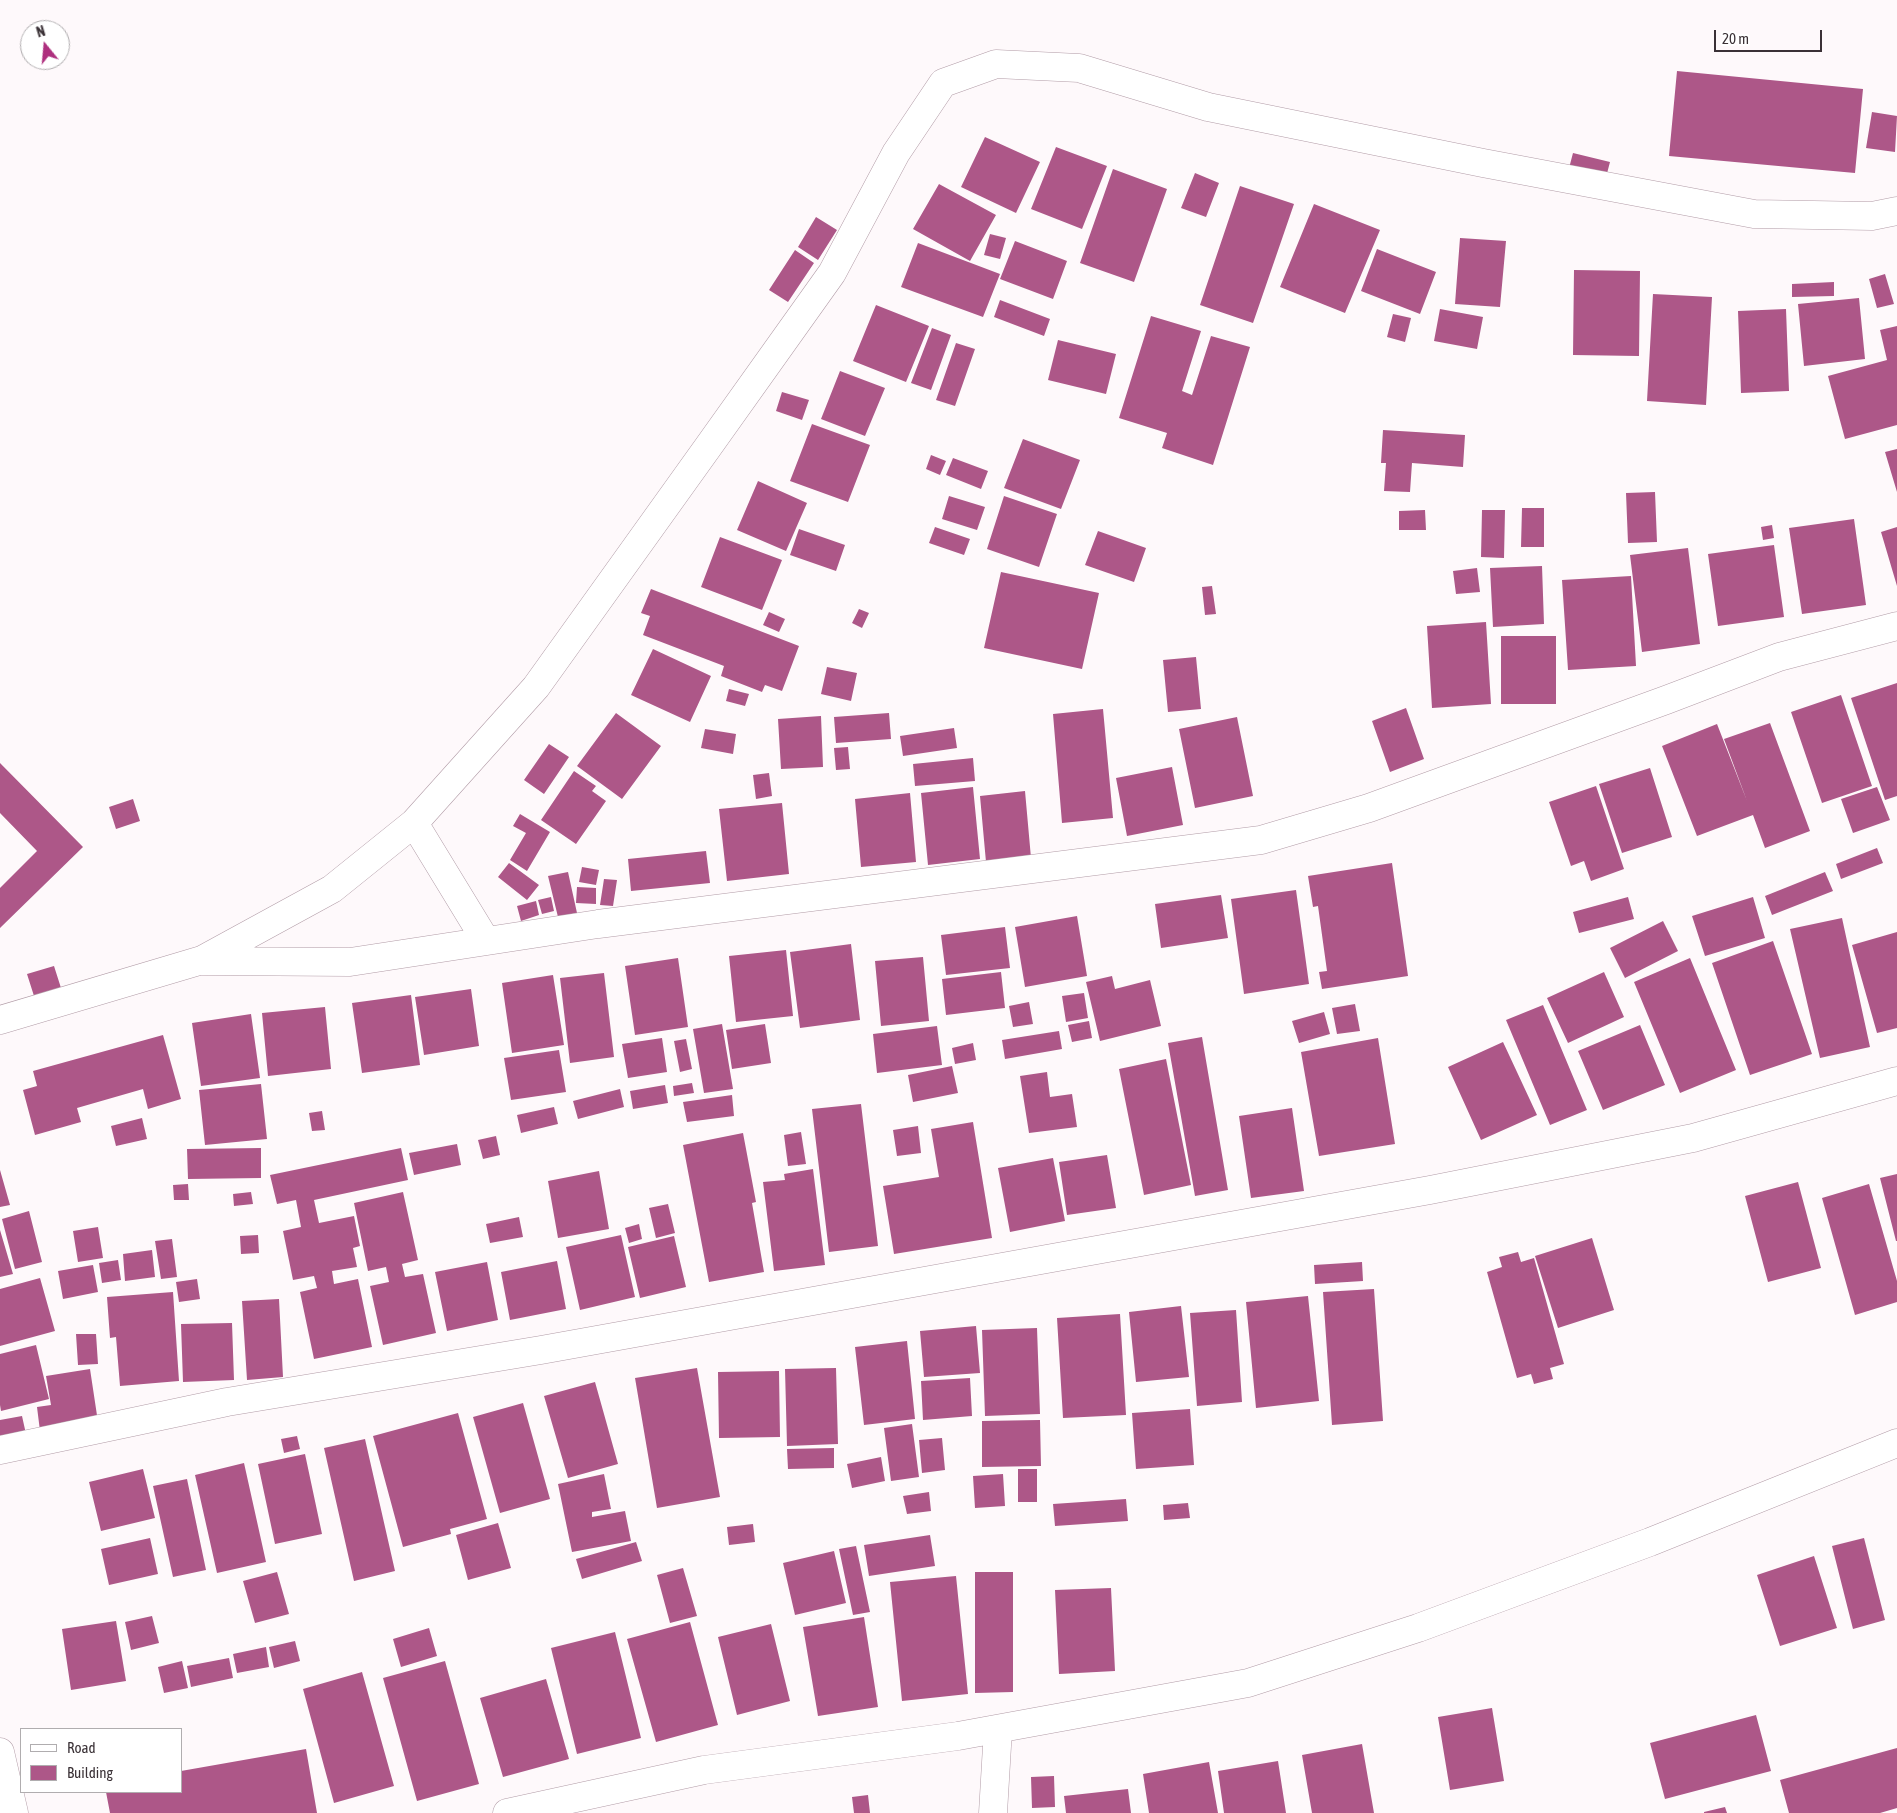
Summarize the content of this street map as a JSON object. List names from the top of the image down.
{
  "legend": ["Road", "Building"],
  "scale_bar": "20 m",
  "north": "top"
}
